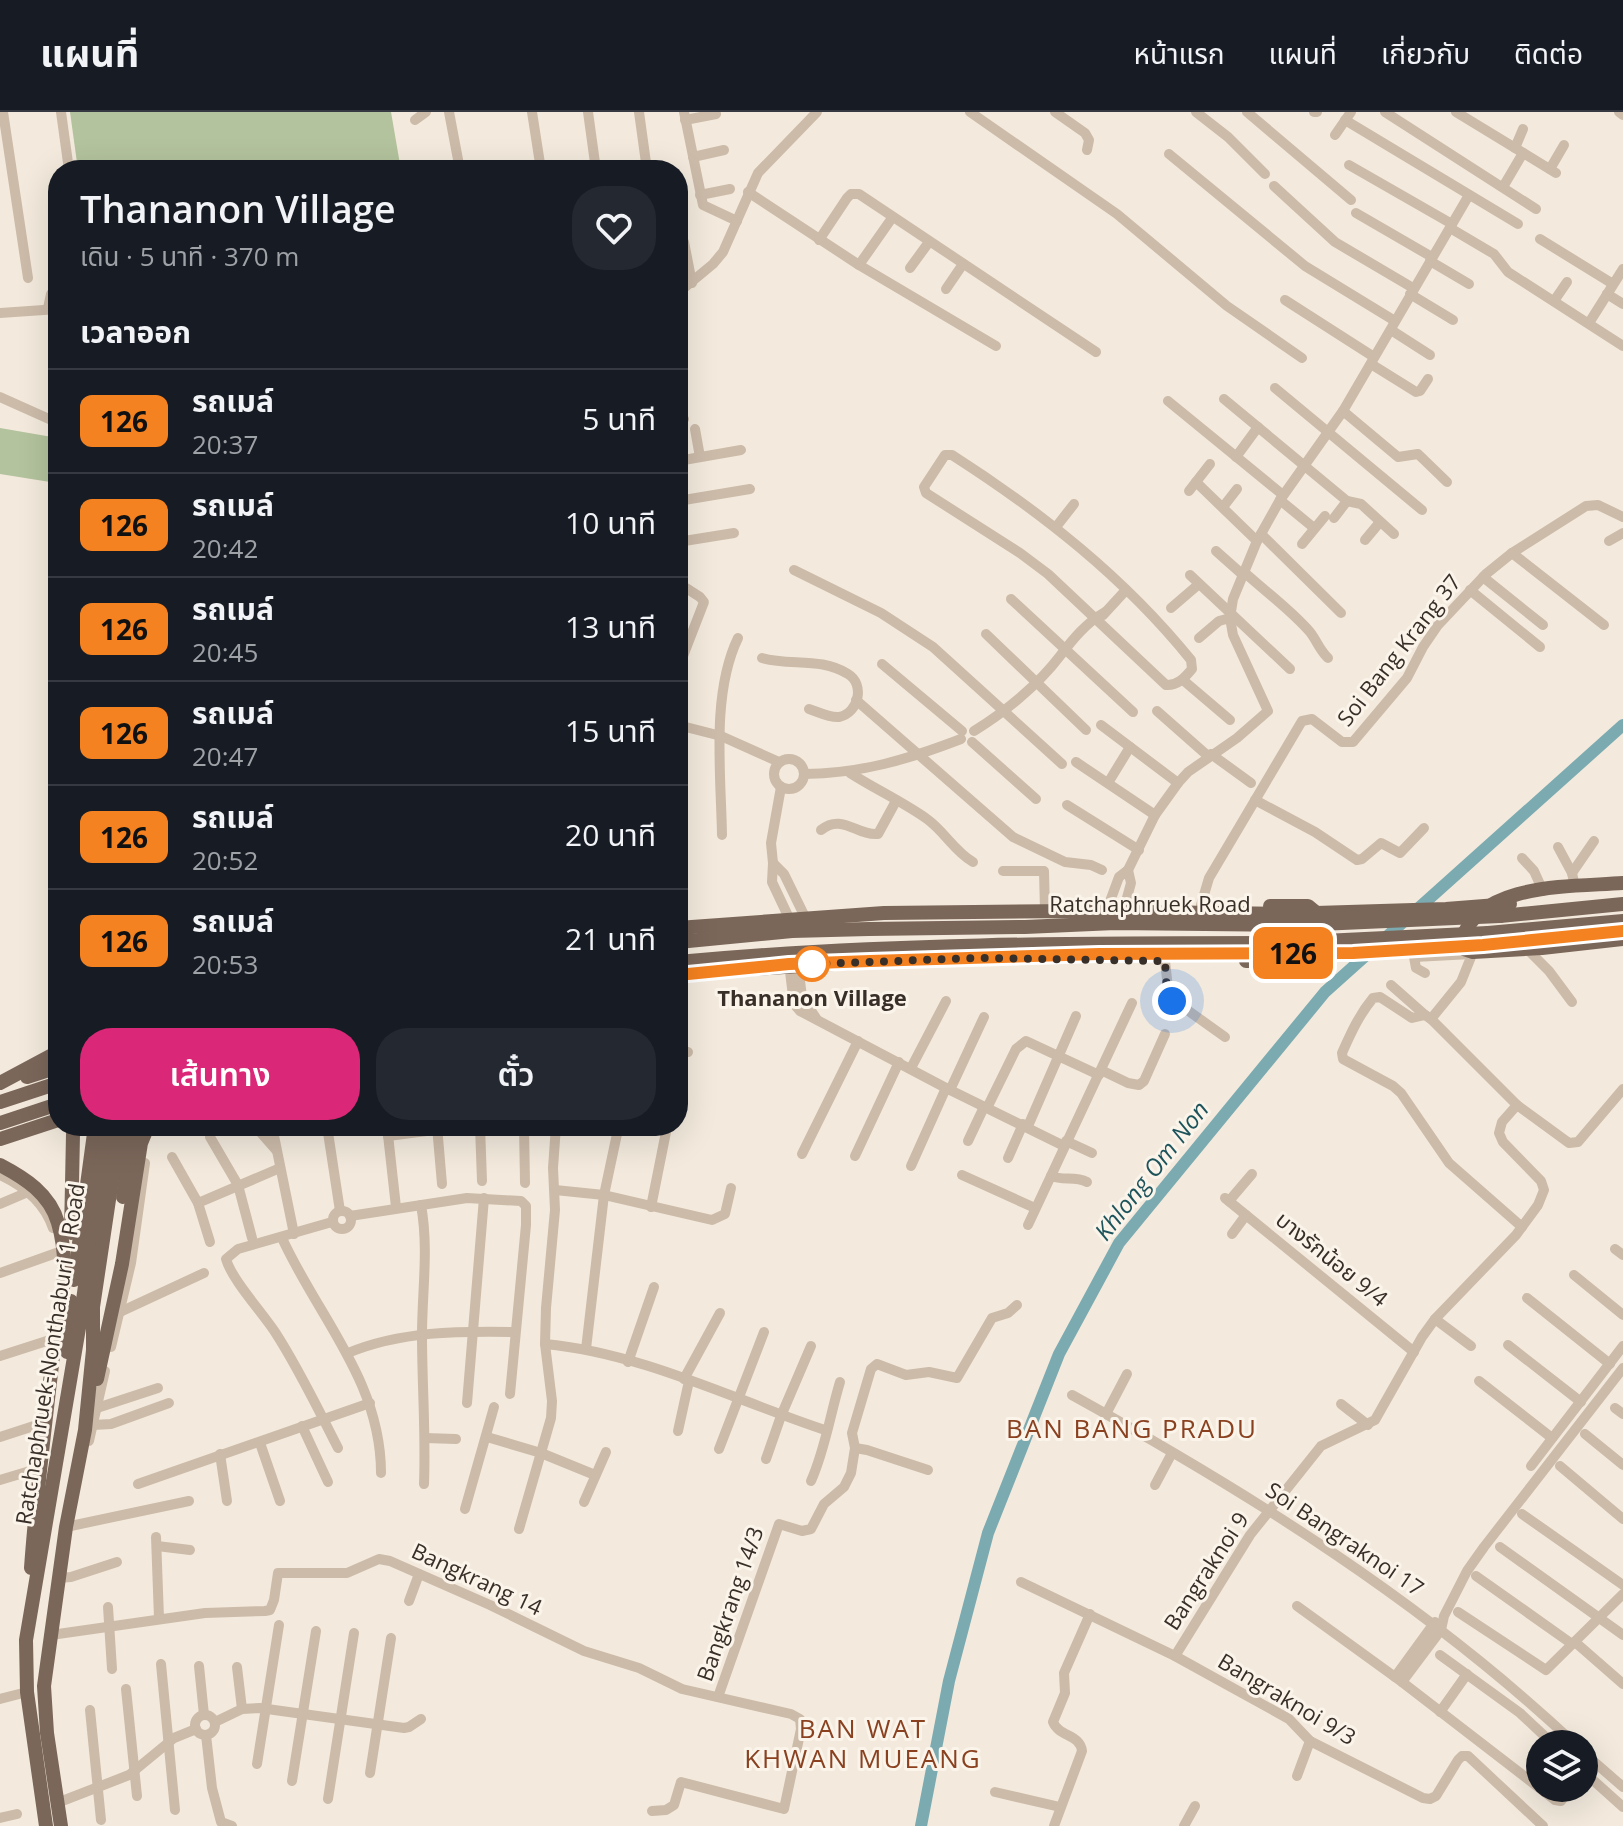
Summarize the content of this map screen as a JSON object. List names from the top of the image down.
{
  "streets": {
    "main road": ["Ratchaphruek Road", "Ratchaphruek-Nonthaburi 1 Road"],
    "street": [
      "Soi Bang Krang 37",
      "บางรักน้อย 9/4",
      "Soi Bangraknoi 17",
      "Bangraknoi 9",
      "Bangkrang 14",
      "Bangkrang 14/3",
      "Bangraknoi 9/3"
    ]
  },
  "crossings": [
    ["Ratchaphruek-Nonthaburi 1 Road", "Bangkrang 14"],
    ["Soi Bangraknoi 17", "Bangraknoi 9"],
    ["Bangraknoi 9", "Bangraknoi 9/3"],
    ["Bangkrang 14", "Bangkrang 14/3"]
  ],
  "districts": ["BAN BANG PRADU", "BAN WAT KHWAN MUEANG"],
  "water": ["Khlong Om Non"],
  "places": ["Thananon Village"],
  "lines": ["bus line 126"],
  "page": {
    "header": "แผนที่",
    "nav": [
      "หน้าแรก",
      "แผนที่",
      "เกี่ยวกับ",
      "ติดต่อ"
    ],
    "on_map": "126",
    "heading": [
      ["Thananon Village", "เดิน · 5 นาที · 370 m"],
      "เวลาออก"
    ],
    "list": [
      {
        "mark": "126",
        "name": "รถเมล์",
        "note": "20:37",
        "value": "5 นาที"
      },
      {
        "mark": "126",
        "name": "รถเมล์",
        "note": "20:42",
        "value": "10 นาที"
      },
      {
        "mark": "126",
        "name": "รถเมล์",
        "note": "20:45",
        "value": "13 นาที"
      },
      {
        "mark": "126",
        "name": "รถเมล์",
        "note": "20:47",
        "value": "15 นาที"
      },
      {
        "mark": "126",
        "name": "รถเมล์",
        "note": "20:52",
        "value": "20 นาที"
      },
      {
        "mark": "126",
        "name": "รถเมล์",
        "note": "20:53",
        "value": "21 นาที"
      }
    ],
    "buttons": ["เส้นทาง", "ตั๋ว"]
  }
}
